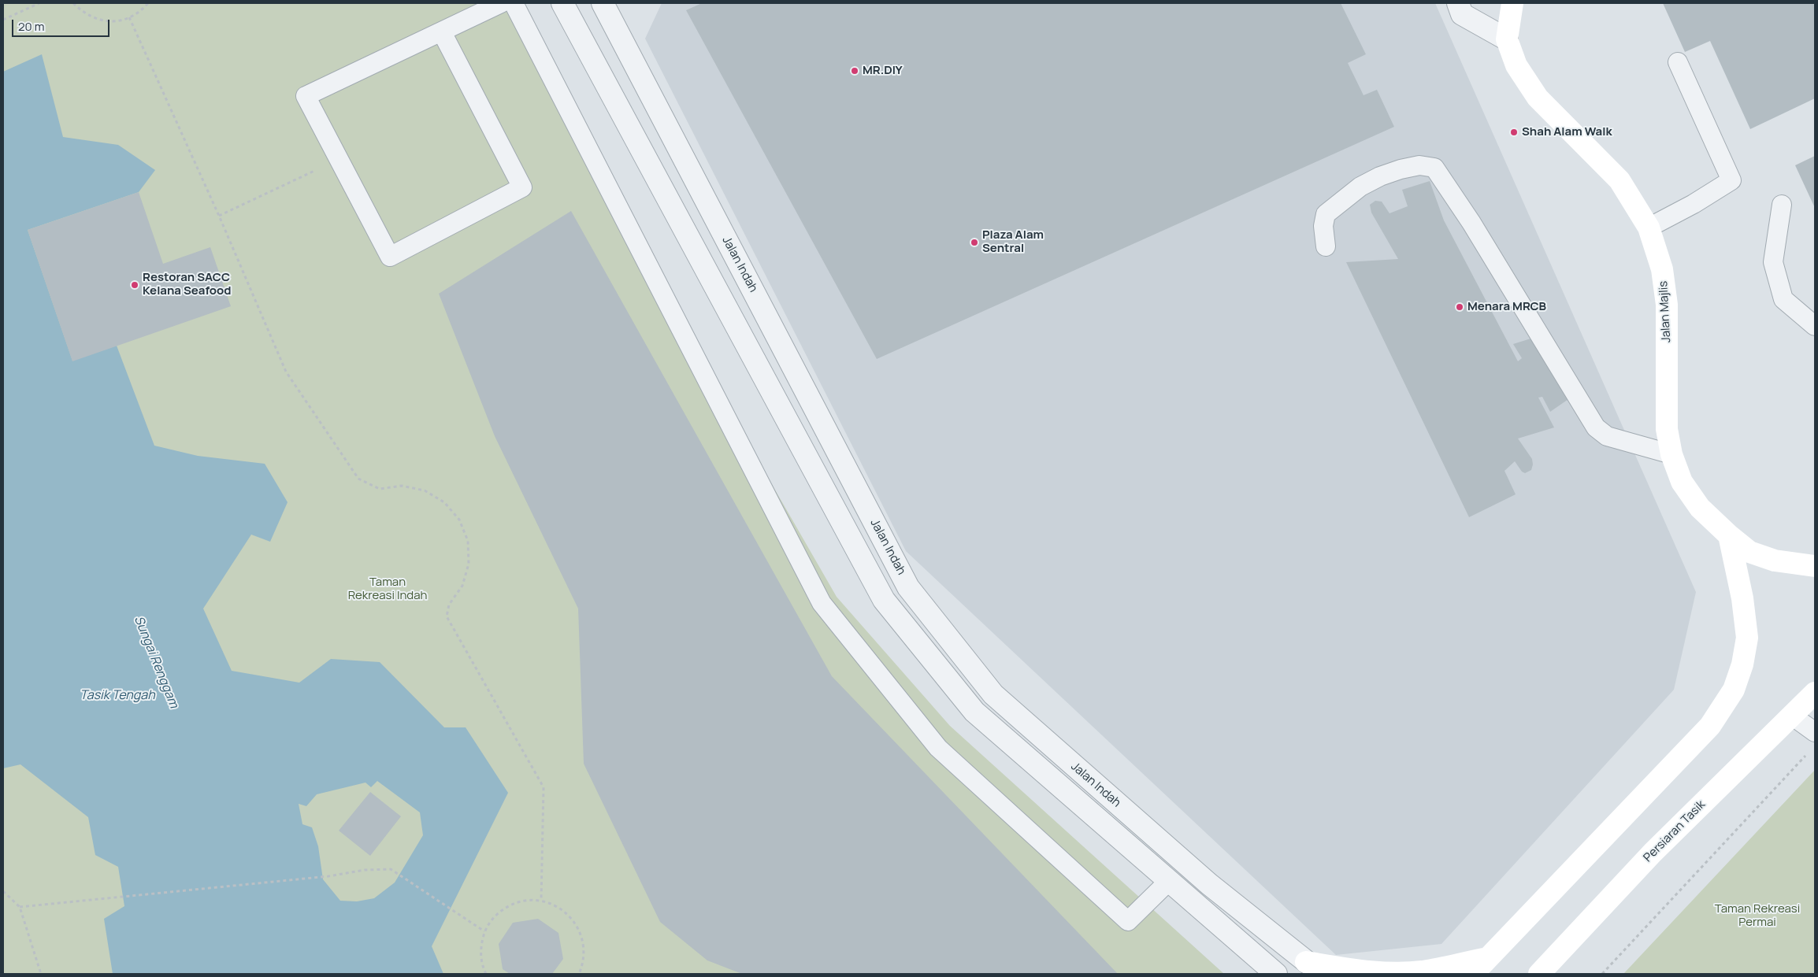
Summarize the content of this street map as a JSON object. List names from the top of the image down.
{
  "streets": {
    "main road": ["Jalan Majlis", "Persiaran Tasik"],
    "street": ["Jalan Indah"]
  },
  "water": ["Sungai Renggam", "Tasik Tengah"],
  "parks": ["Taman Rekreasi Indah", "Taman Rekreasi Permai"],
  "places": [
    "MR.DIY",
    "Shah Alam Walk",
    "Plaza Alam Sentral",
    "Restoran SACC Kelana Seafood",
    "Menara MRCB"
  ],
  "scale_bar": "20 m"
}
